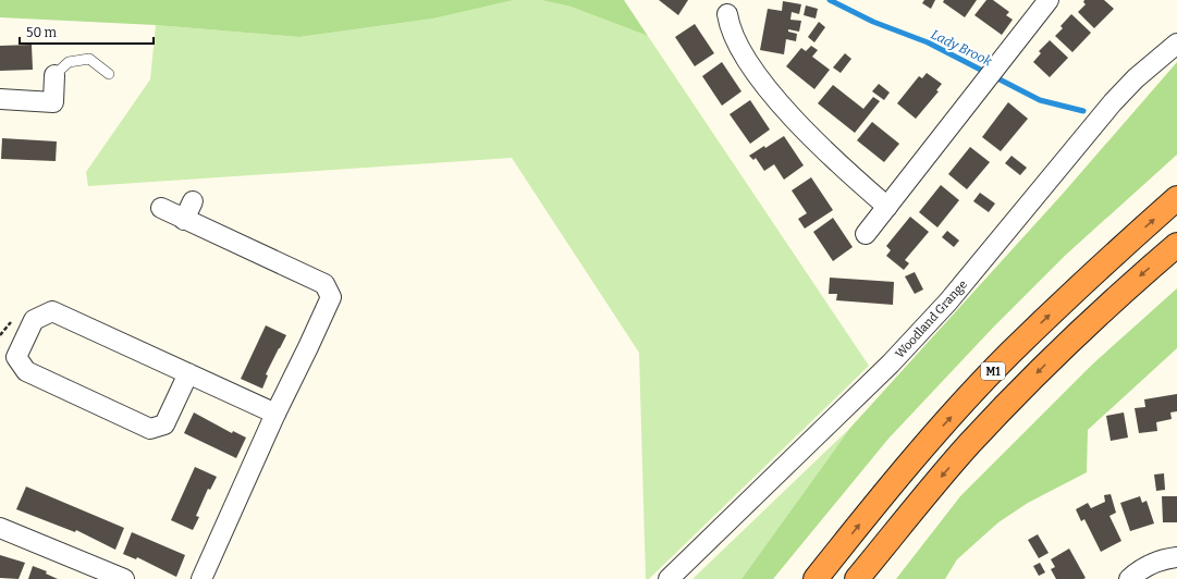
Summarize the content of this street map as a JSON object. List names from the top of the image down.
{
  "streets": {
    "highway": ["M1"],
    "street": ["Woodland Grange"]
  },
  "water": ["Lady Brook"],
  "scale_bar": "50 m"
}
